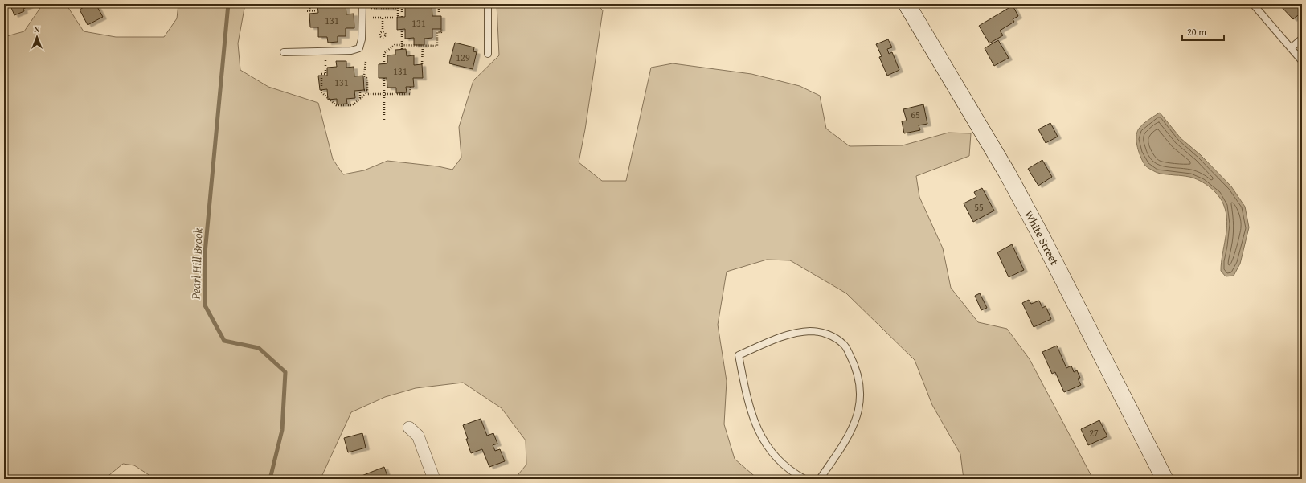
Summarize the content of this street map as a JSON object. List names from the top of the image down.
{
  "streets": {
    "street": ["White Street"]
  },
  "water": ["Pearl Hill Brook"],
  "house_numbers": [
    "131",
    "131",
    "129",
    "131",
    "131",
    "65",
    "55",
    "27"
  ],
  "scale_bar": "20 m",
  "north": "top"
}
